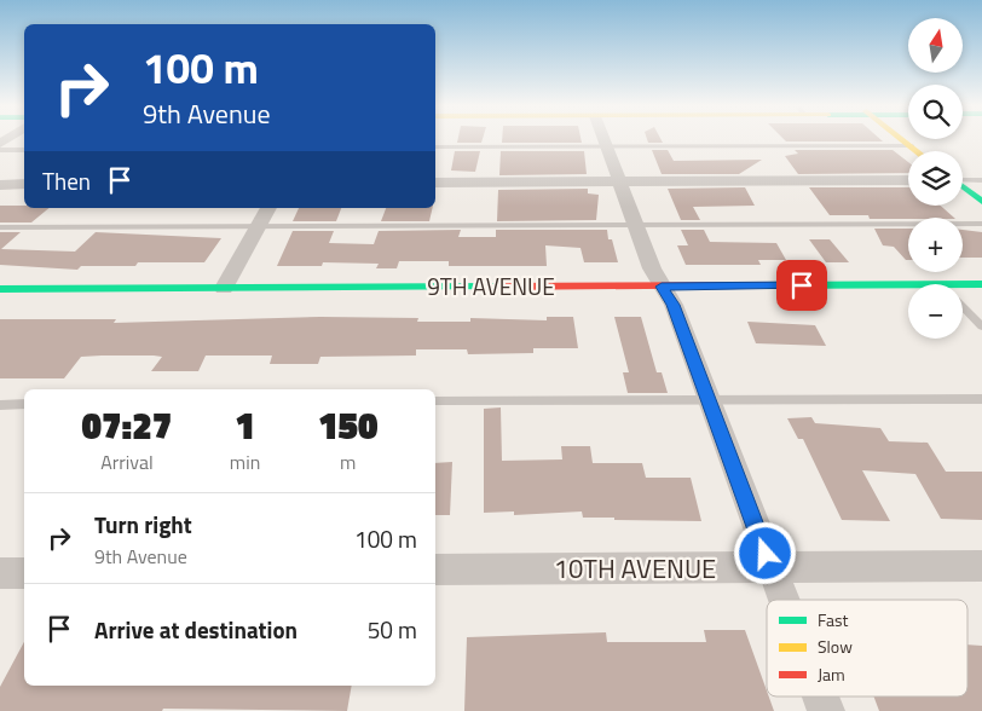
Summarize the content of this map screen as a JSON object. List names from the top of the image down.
{
  "streets": {
    "main road": ["9TH AVENUE"],
    "street": ["10TH AVENUE"]
  },
  "legend": ["Fast", "Slow", "Jam"],
  "north": "top",
  "page": {
    "map_buttons": ["+", "−"],
    "turn": ["100 m", "9th Avenue"],
    "then": "Then",
    "eta": [
      "07:27",
      "Arrival",
      "1",
      "min",
      "150",
      "m"
    ],
    "list": [
      {
        "name": "Turn right",
        "note": "9th Avenue",
        "value": "100 m"
      },
      {
        "name": "Arrive at destination",
        "value": "50 m"
      }
    ]
  }
}
